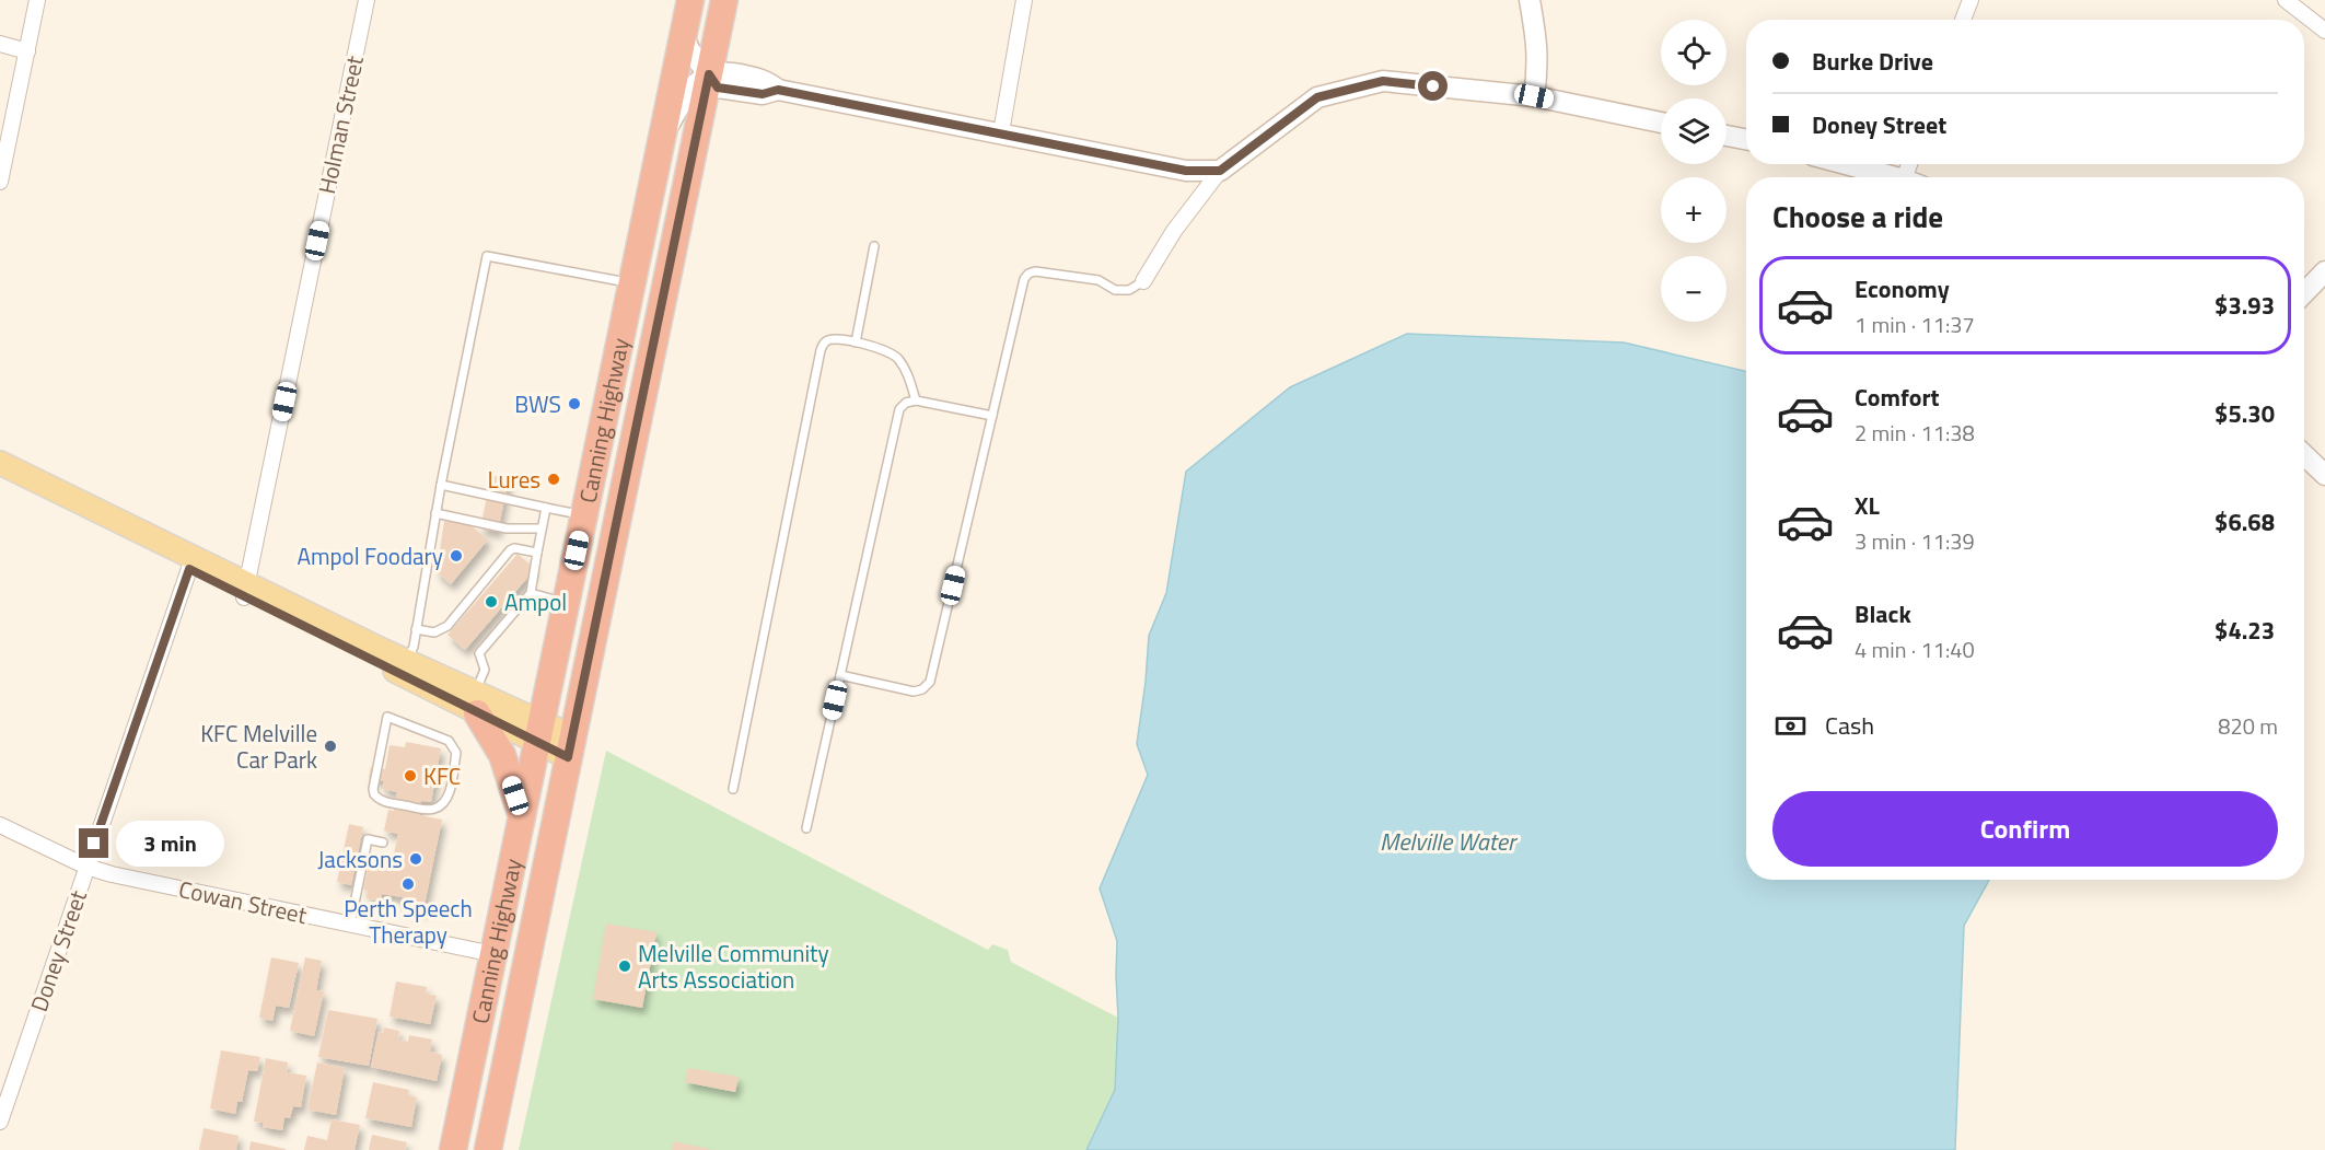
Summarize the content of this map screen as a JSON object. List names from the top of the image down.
{
  "streets": {
    "highway": ["Canning Highway"],
    "street": ["Holman Street", "Cowan Street", "Doney Street"]
  },
  "crossings": [
    ["Canning Highway", "Cowan Street"],
    ["Cowan Street", "Doney Street"]
  ],
  "water": ["Melville Water"],
  "places": [
    "BWS",
    "Lures",
    "Ampol Foodary",
    "Ampol",
    "KFC Melville Car Park",
    "KFC",
    "Jacksons",
    "Perth Speech Therapy",
    "Melville Community Arts Association"
  ],
  "page": {
    "map_buttons": ["+", "−"],
    "banner": ["Burke Drive", "Doney Street"],
    "heading": "Choose a ride",
    "list": [
      {
        "name": "Economy",
        "note": "1 min · 11:37",
        "value": "$3.93"
      },
      {
        "name": "Comfort",
        "note": "2 min · 11:38",
        "value": "$5.30"
      },
      {
        "name": "XL",
        "note": "3 min · 11:39",
        "value": "$6.68"
      },
      {
        "name": "Black",
        "note": "4 min · 11:40",
        "value": "$4.23"
      }
    ],
    "pay": ["Cash", "820 m"],
    "buttons": "Confirm",
    "bubble": "3 min"
  }
}
